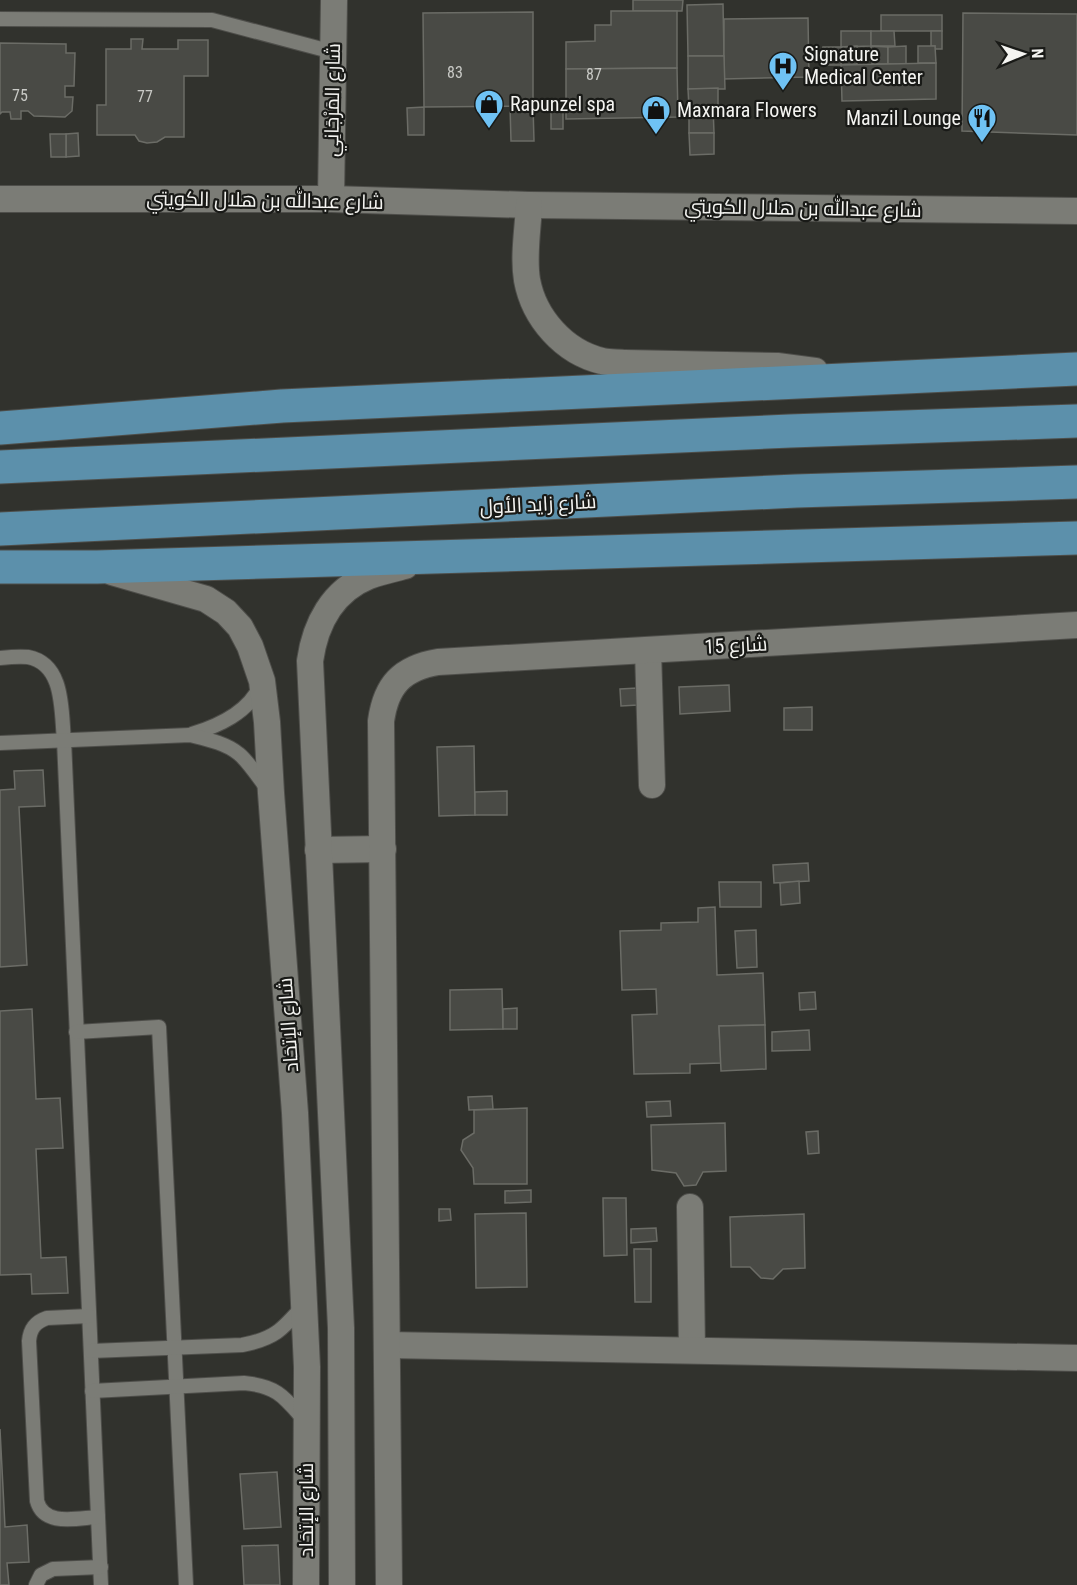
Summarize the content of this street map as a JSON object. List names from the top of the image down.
{
  "streets": {
    "main road": ["شارع زايد الأول"],
    "street": [
      "شارع المَرْجَانِي",
      "شارع عبدالله بن هلال الكويتي",
      "شارع 15",
      "شارع الإتحَاد"
    ]
  },
  "crossings": [
    ["شارع المَرْجَانِي", "شارع عبدالله بن هلال الكويتي"]
  ],
  "places": {
    "hospital": ["Signature Medical Center"],
    "shop": ["Rapunzel spa", "Maxmara Flowers"],
    "restaurant": ["Manzil Lounge"]
  },
  "house_numbers": [
    "83",
    "87",
    "75",
    "77"
  ],
  "north": "right"
}
